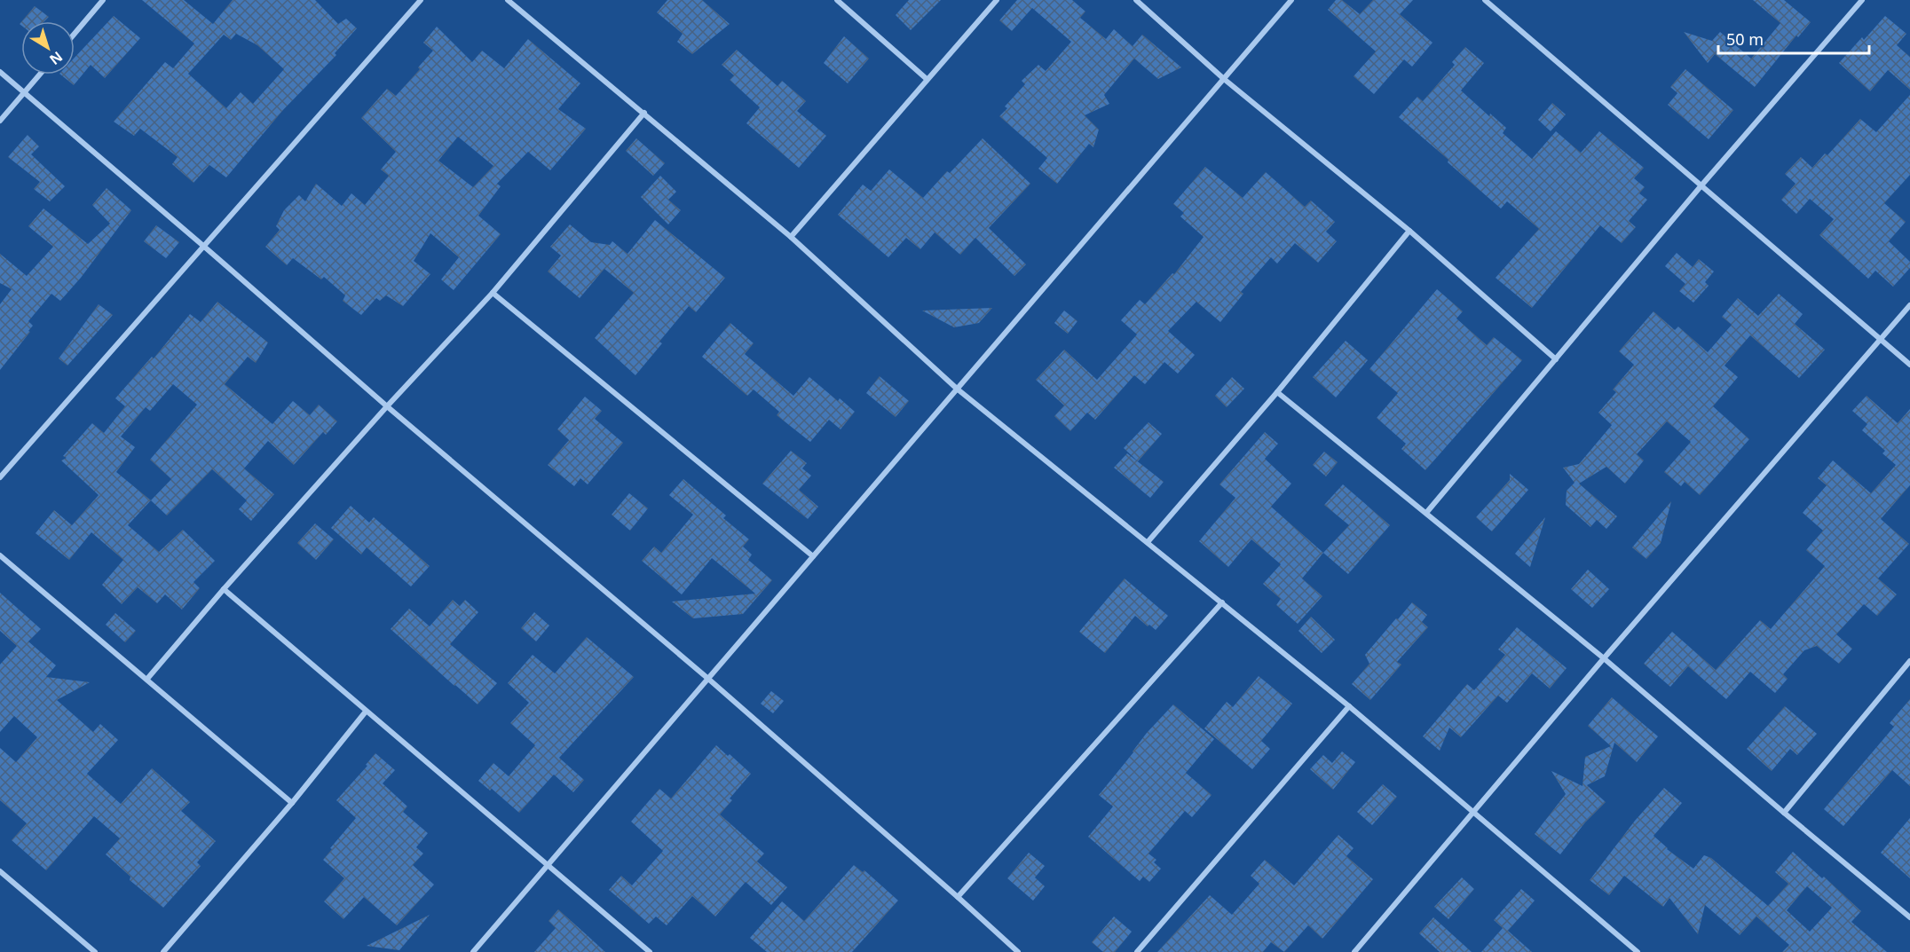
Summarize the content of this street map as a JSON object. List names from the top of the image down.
{
  "scale_bar": "50 m",
  "north": "bottom right"
}
